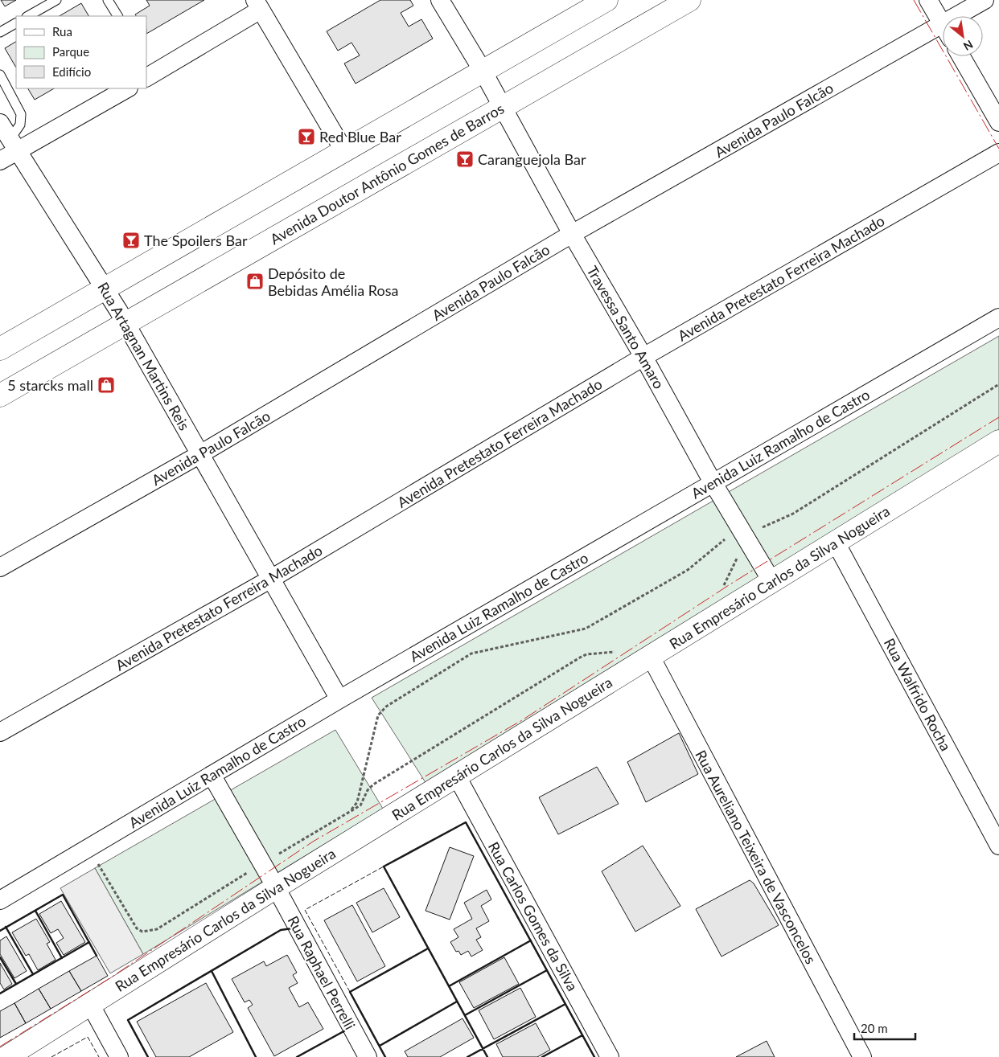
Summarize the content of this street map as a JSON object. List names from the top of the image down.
{
  "streets": {
    "main road": ["Avenida Doutor Antônio Gomes de Barros", "Rua Empresário Carlos da Silva Nogueira"],
    "street": [
      "Avenida Paulo Falcão",
      "Avenida Pretestato Ferreira Machado",
      "Travessa Santo Amaro",
      "Rua Artagnan Martins Reis",
      "Avenida Luiz Ramalho de Castro",
      "Rua Walfrido Rocha",
      "Rua Aureliano Teixeira de Vasconcelos",
      "Rua Carlos Gomes da Silva",
      "Rua Raphael Perrelli"
    ]
  },
  "crossings": [
    ["Avenida Paulo Falcão", "Travessa Santo Amaro"],
    ["Avenida Paulo Falcão", "Rua Artagnan Martins Reis"],
    ["Avenida Doutor Antônio Gomes de Barros", "Travessa Santo Amaro"],
    ["Avenida Doutor Antônio Gomes de Barros", "Rua Artagnan Martins Reis"],
    ["Avenida Pretestato Ferreira Machado", "Travessa Santo Amaro"],
    ["Avenida Pretestato Ferreira Machado", "Rua Artagnan Martins Reis"],
    ["Travessa Santo Amaro", "Avenida Luiz Ramalho de Castro"],
    ["Travessa Santo Amaro", "Rua Empresário Carlos da Silva Nogueira"],
    ["Rua Artagnan Martins Reis", "Avenida Luiz Ramalho de Castro"],
    ["Avenida Luiz Ramalho de Castro", "Rua Raphael Perrelli"],
    ["Rua Empresário Carlos da Silva Nogueira", "Rua Walfrido Rocha"],
    ["Rua Empresário Carlos da Silva Nogueira", "Rua Aureliano Teixeira de Vasconcelos"],
    ["Rua Empresário Carlos da Silva Nogueira", "Rua Carlos Gomes da Silva"],
    ["Rua Empresário Carlos da Silva Nogueira", "Rua Raphael Perrelli"]
  ],
  "places": {
    "bar": ["Red Blue Bar", "Caranguejola Bar", "The Spoilers Bar"],
    "shop": ["Depósito de Bebidas Amélia Rosa", "5 starcks mall"]
  },
  "legend": ["Rua", "Parque", "Edifício"],
  "scale_bar": "20 m",
  "north": "bottom right"
}
